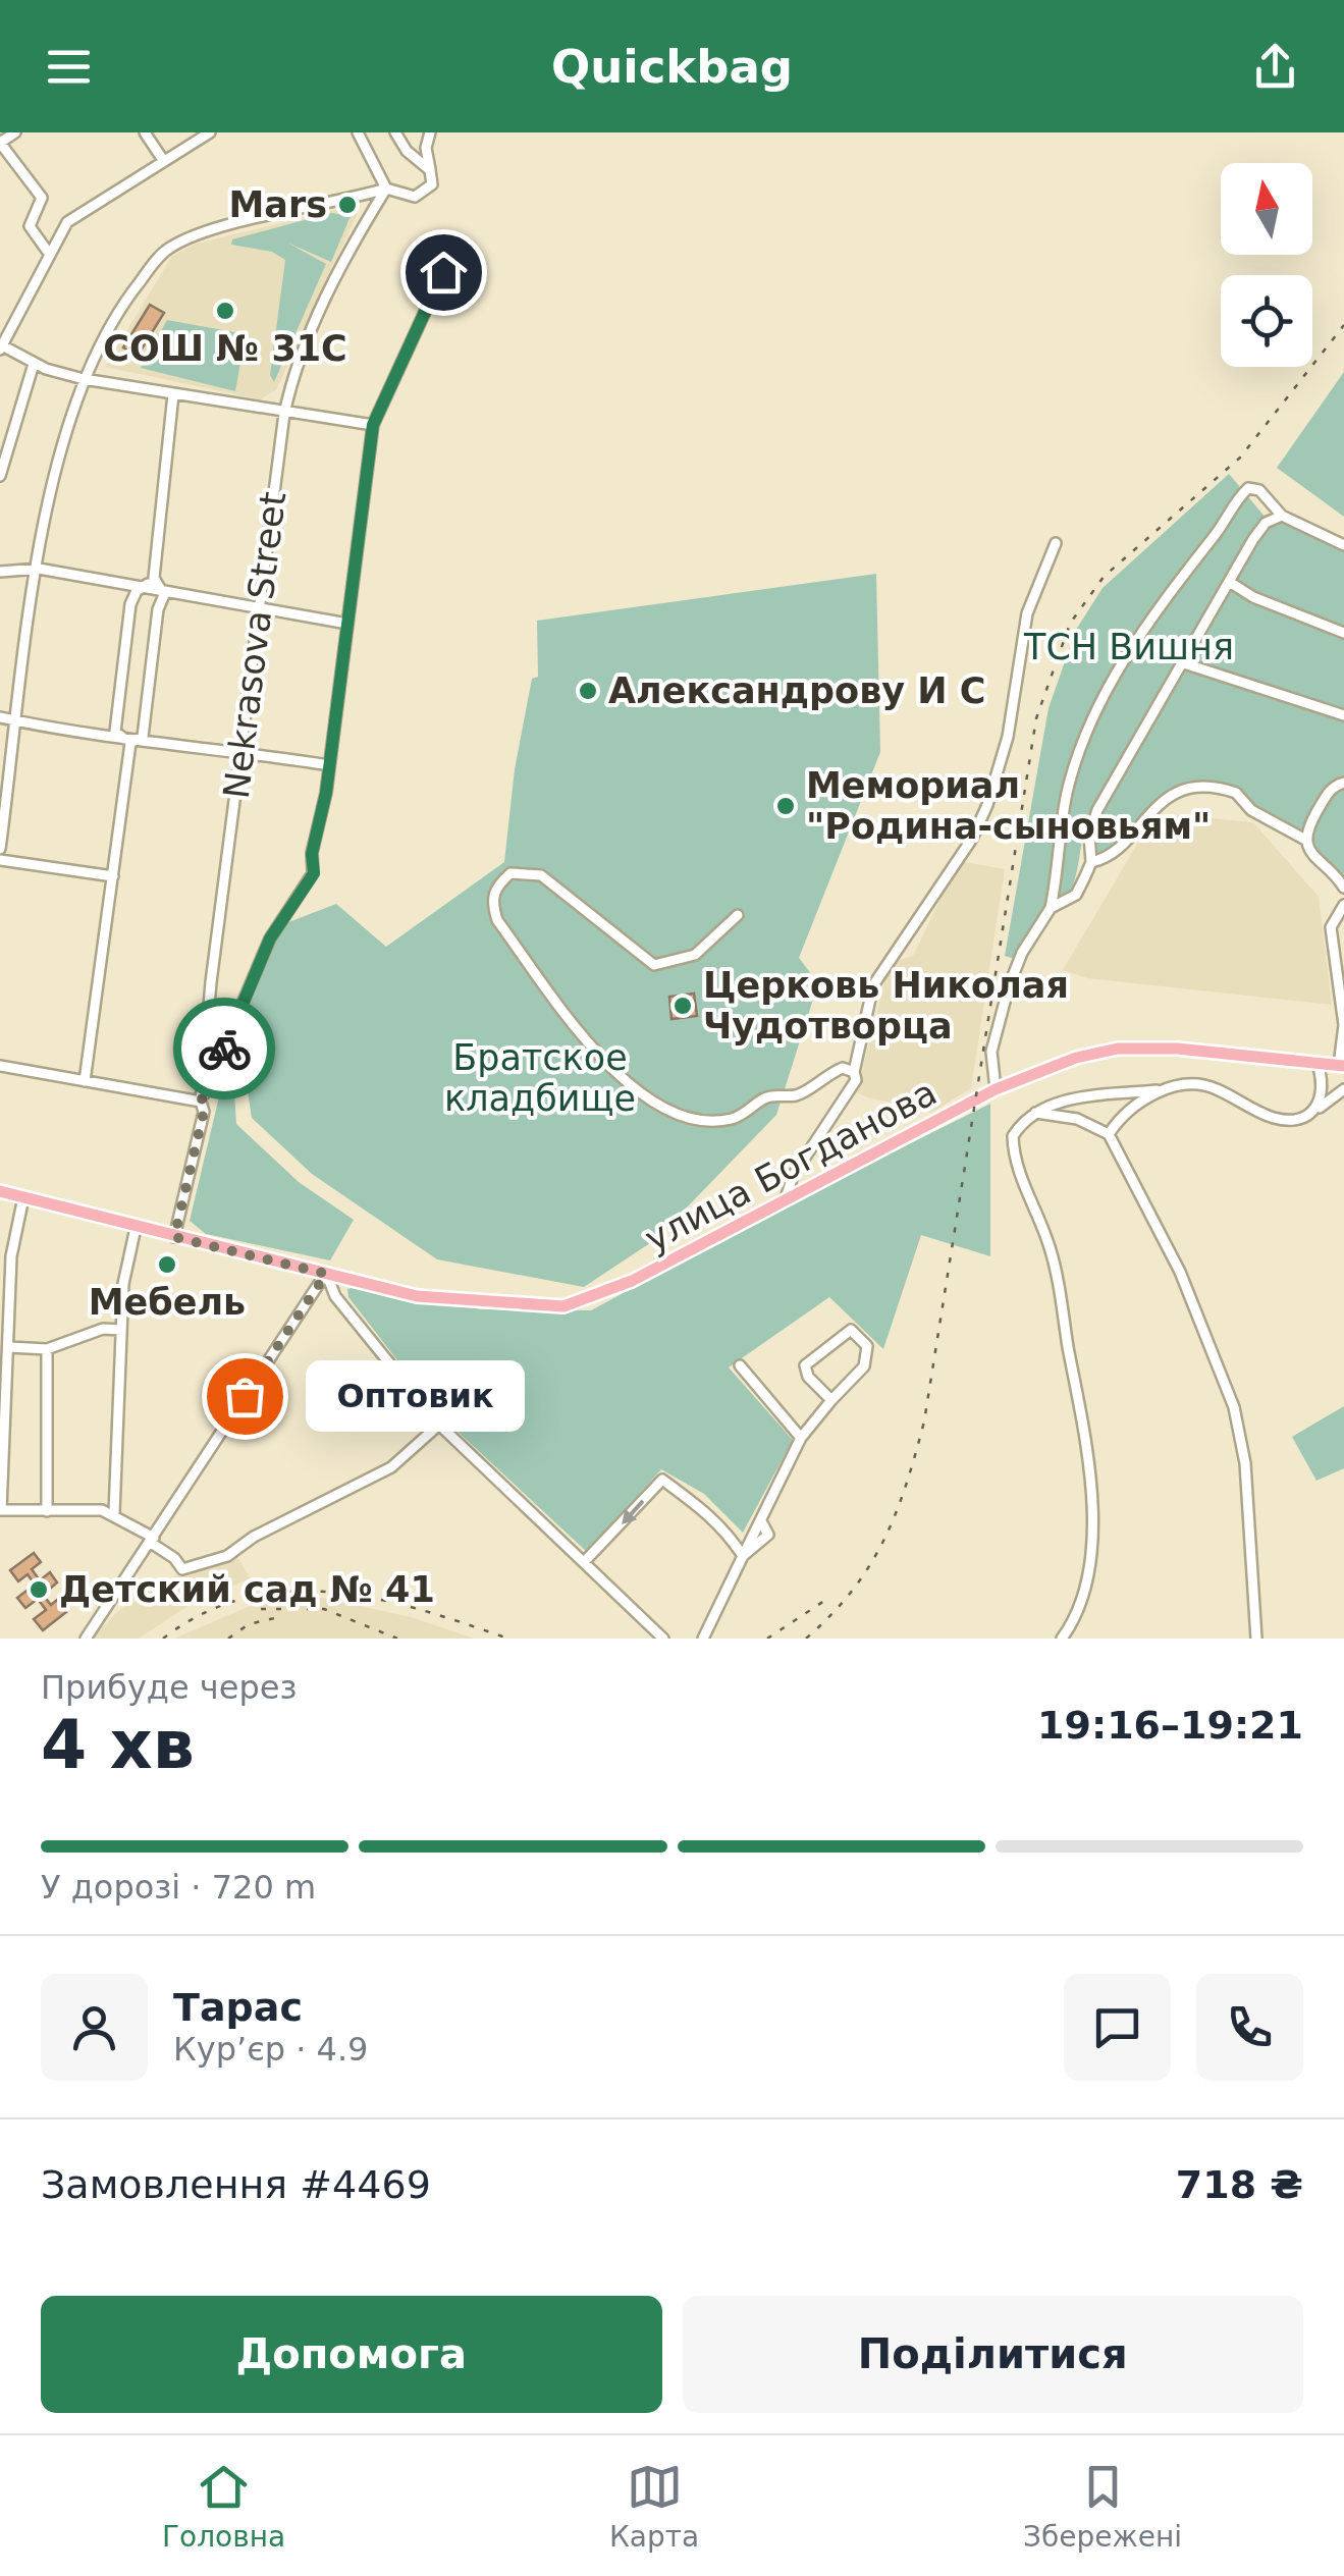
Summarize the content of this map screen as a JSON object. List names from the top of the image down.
{
  "streets": {
    "main road": ["улица Богданова"],
    "street": ["Nekrasova Street"]
  },
  "crossings": [
    ["Nekrasova Street", "улица Богданова"]
  ],
  "parks": ["ТСН Вишня", "Братское кладбище"],
  "places": [
    "Mars",
    "СОШ № 31С",
    "Александрову И С",
    "Мемориал \"Родина-сыновьям\"",
    "Церковь Николая Чудотворца",
    "Мебель",
    "Оптовик",
    "Детский сад № 41"
  ],
  "north": "top",
  "page": {
    "header": "Quickbag",
    "bubble": "Оптовик",
    "heading": ["4 хв", "Прибуде через", "19:16–19:21"],
    "panel": [
      "Тарас",
      "Кур’єр · 4.9",
      "Замовлення #4469",
      "718 ₴"
    ],
    "bar": "У дорозі · 720 m",
    "buttons": ["Допомога", "Поділитися"],
    "tabs": ["Головна", "Карта", "Збережені"]
  }
}
